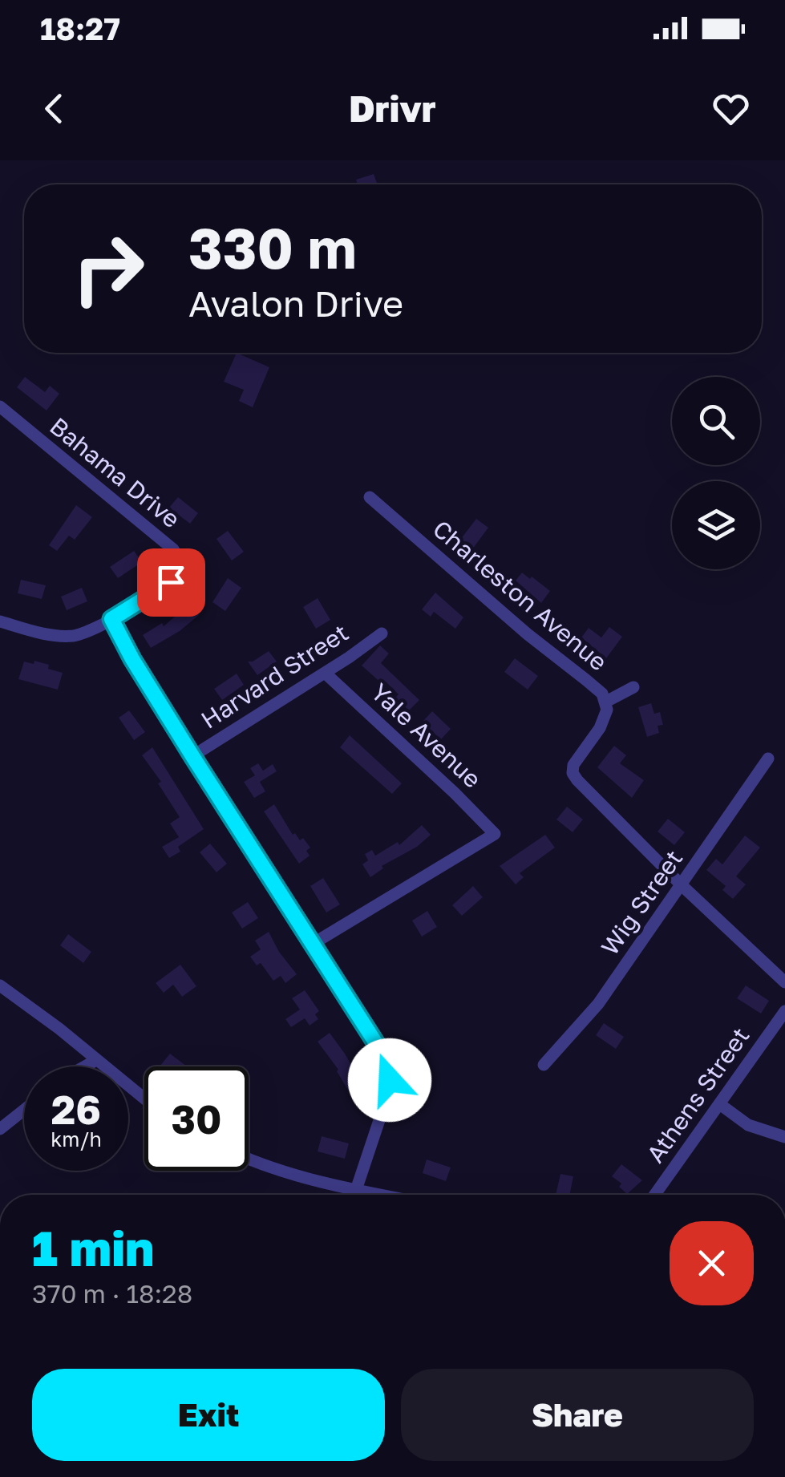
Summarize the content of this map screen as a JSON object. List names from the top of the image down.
{
  "streets": {
    "street": [
      "Bahama Drive",
      "Charleston Avenue",
      "Harvard Street",
      "Yale Avenue",
      "Wig Street",
      "Athens Street"
    ]
  },
  "crossings": [
    ["Charleston Avenue", "Wig Street"],
    ["Harvard Street", "Yale Avenue"]
  ],
  "page": {
    "status": "18:27",
    "header": "Drivr",
    "turn": ["330 m", "Avalon Drive"],
    "speed": "26 km/h",
    "limit": "30",
    "heading": ["1 min", "370 m · 18:28"],
    "buttons": ["Exit", "Share"]
  }
}
